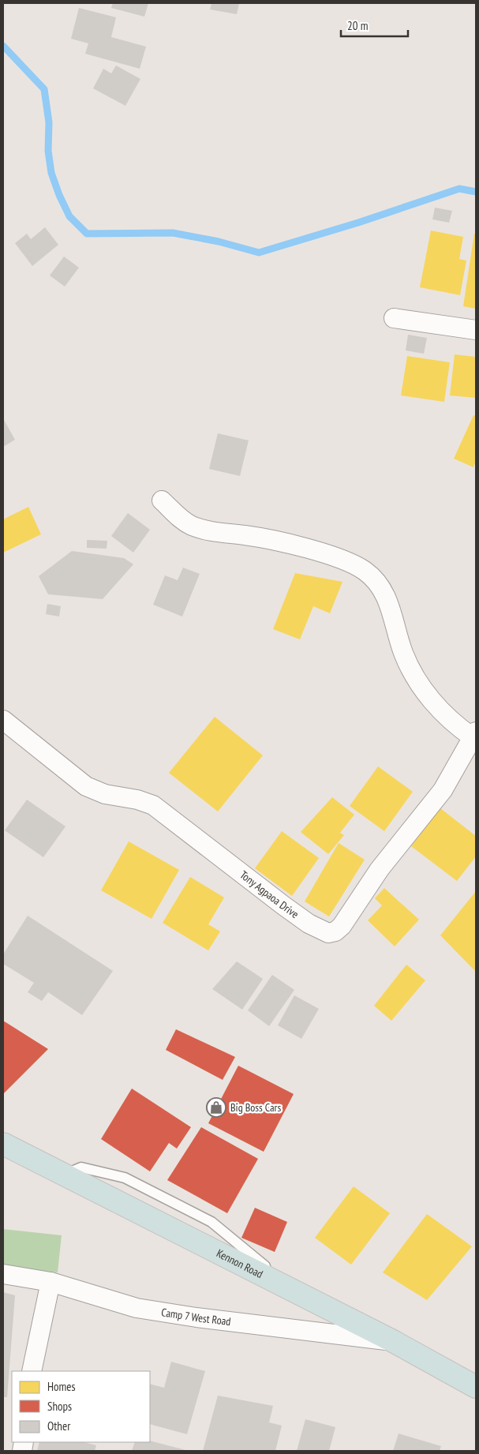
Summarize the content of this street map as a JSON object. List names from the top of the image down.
{
  "streets": {
    "highway": ["Kennon Road"],
    "street": ["Tony Agpaoa Drive", "Camp 7 West Road"]
  },
  "crossings": [
    ["Kennon Road", "Camp 7 West Road"]
  ],
  "places": {
    "shop": ["Big Boss Cars"]
  },
  "legend": ["Homes", "Shops", "Other"],
  "scale_bar": "20 m"
}
